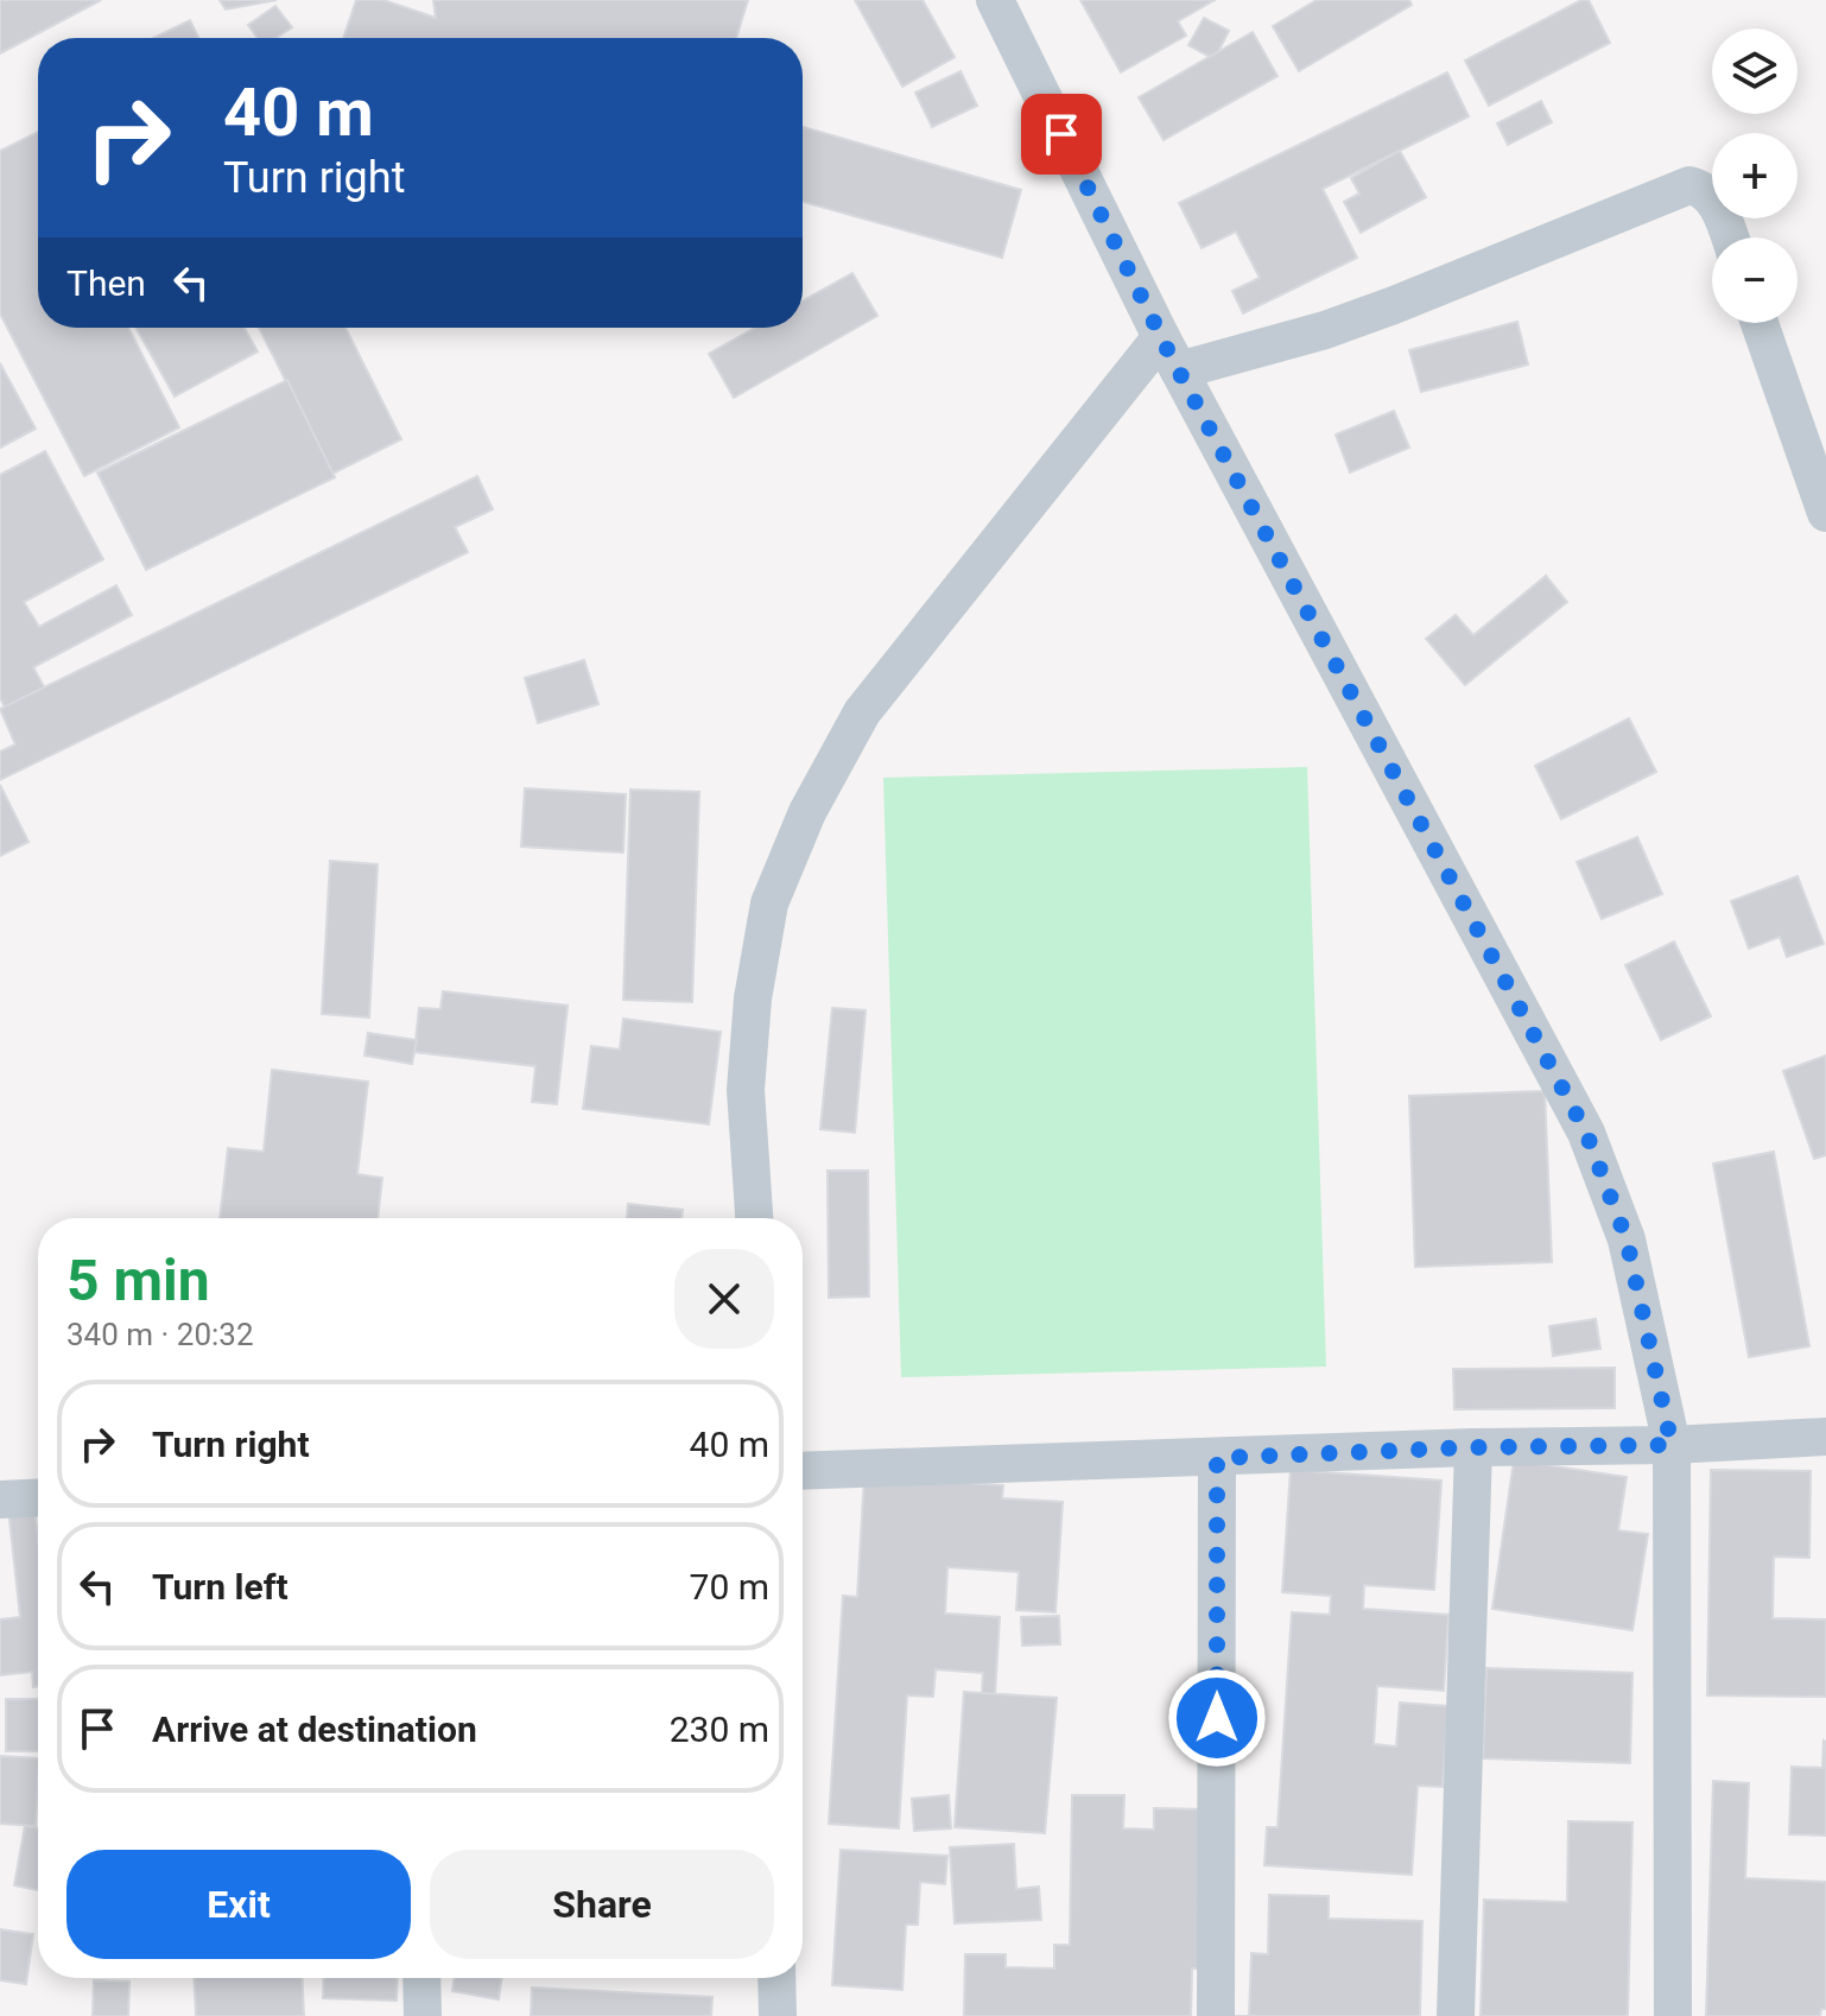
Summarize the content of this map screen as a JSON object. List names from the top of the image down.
{
  "page": {
    "map_buttons": ["+", "−"],
    "turn": ["40 m", "Turn right"],
    "then": "Then",
    "heading": ["5 min", "340 m · 20:32"],
    "list": [
      {
        "name": "Turn right",
        "value": "40 m"
      },
      {
        "name": "Turn left",
        "value": "70 m"
      },
      {
        "name": "Arrive at destination",
        "value": "230 m"
      }
    ],
    "buttons": ["Exit", "Share"]
  }
}
